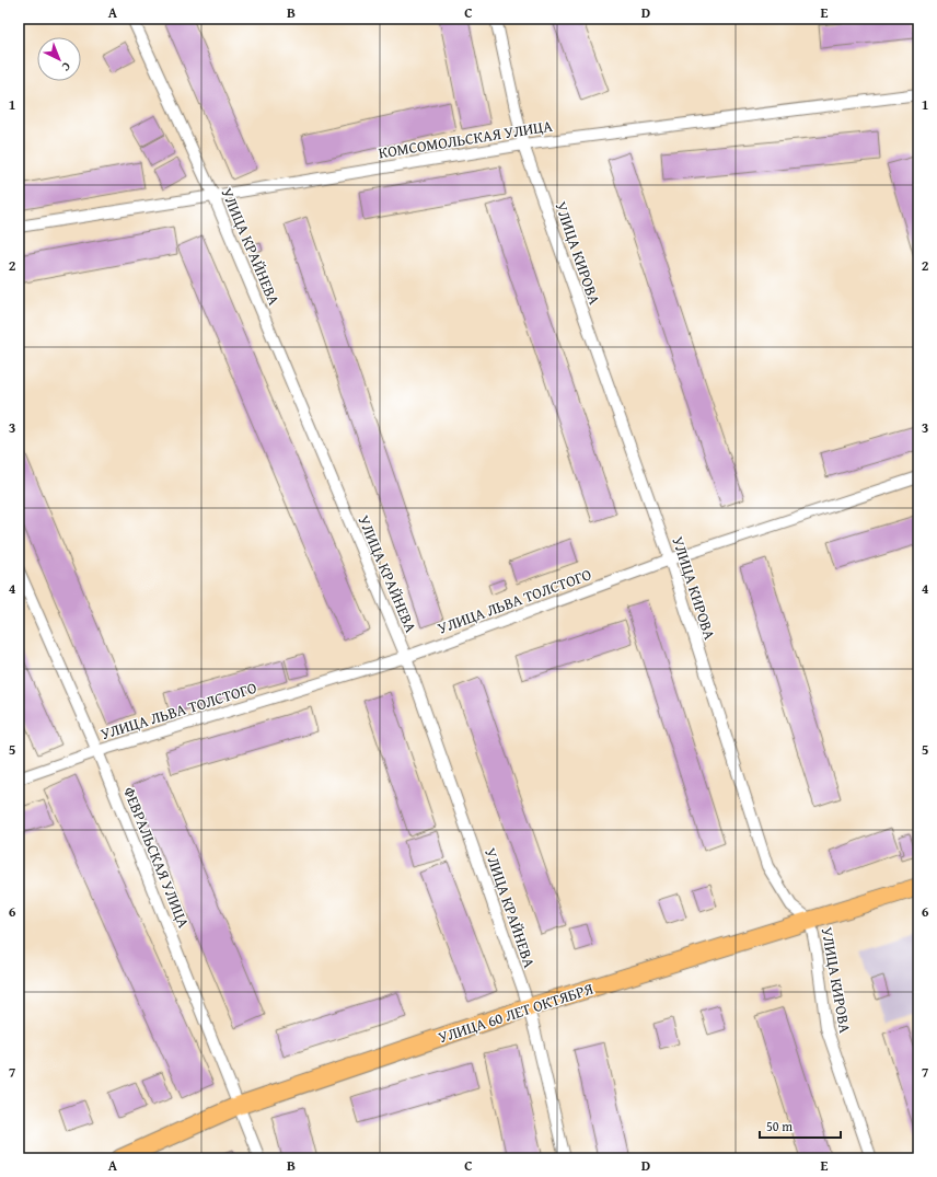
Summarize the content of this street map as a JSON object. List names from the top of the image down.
{
  "streets": {
    "main road": ["УЛИЦА 60 ЛЕТ ОКТЯБРЯ"],
    "street": [
      "КОМСОМОЛЬСКАЯ УЛИЦА",
      "УЛИЦА КРАЙНЕВА",
      "УЛИЦА КИРОВА",
      "УЛИЦА ЛЬВА ТОЛСТОГО",
      "ФЕВРАЛЬСКАЯ УЛИЦА"
    ]
  },
  "crossings": [
    ["КОМСОМОЛЬСКАЯ УЛИЦА", "УЛИЦА КРАЙНЕВА"],
    ["КОМСОМОЛЬСКАЯ УЛИЦА", "УЛИЦА КИРОВА"],
    ["УЛИЦА КРАЙНЕВА", "УЛИЦА ЛЬВА ТОЛСТОГО"],
    ["УЛИЦА КРАЙНЕВА", "УЛИЦА 60 ЛЕТ ОКТЯБРЯ"],
    ["УЛИЦА КИРОВА", "УЛИЦА ЛЬВА ТОЛСТОГО"],
    ["УЛИЦА КИРОВА", "УЛИЦА 60 ЛЕТ ОКТЯБРЯ"],
    ["УЛИЦА ЛЬВА ТОЛСТОГО", "ФЕВРАЛЬСКАЯ УЛИЦА"],
    ["ФЕВРАЛЬСКАЯ УЛИЦА", "УЛИЦА 60 ЛЕТ ОКТЯБРЯ"]
  ],
  "scale_bar": "50 m",
  "north": "bottom right",
  "grid": {
    "columns": [
      "A",
      "B",
      "C",
      "D",
      "E"
    ],
    "rows": [
      "1",
      "2",
      "3",
      "4",
      "5",
      "6",
      "7"
    ]
  }
}
